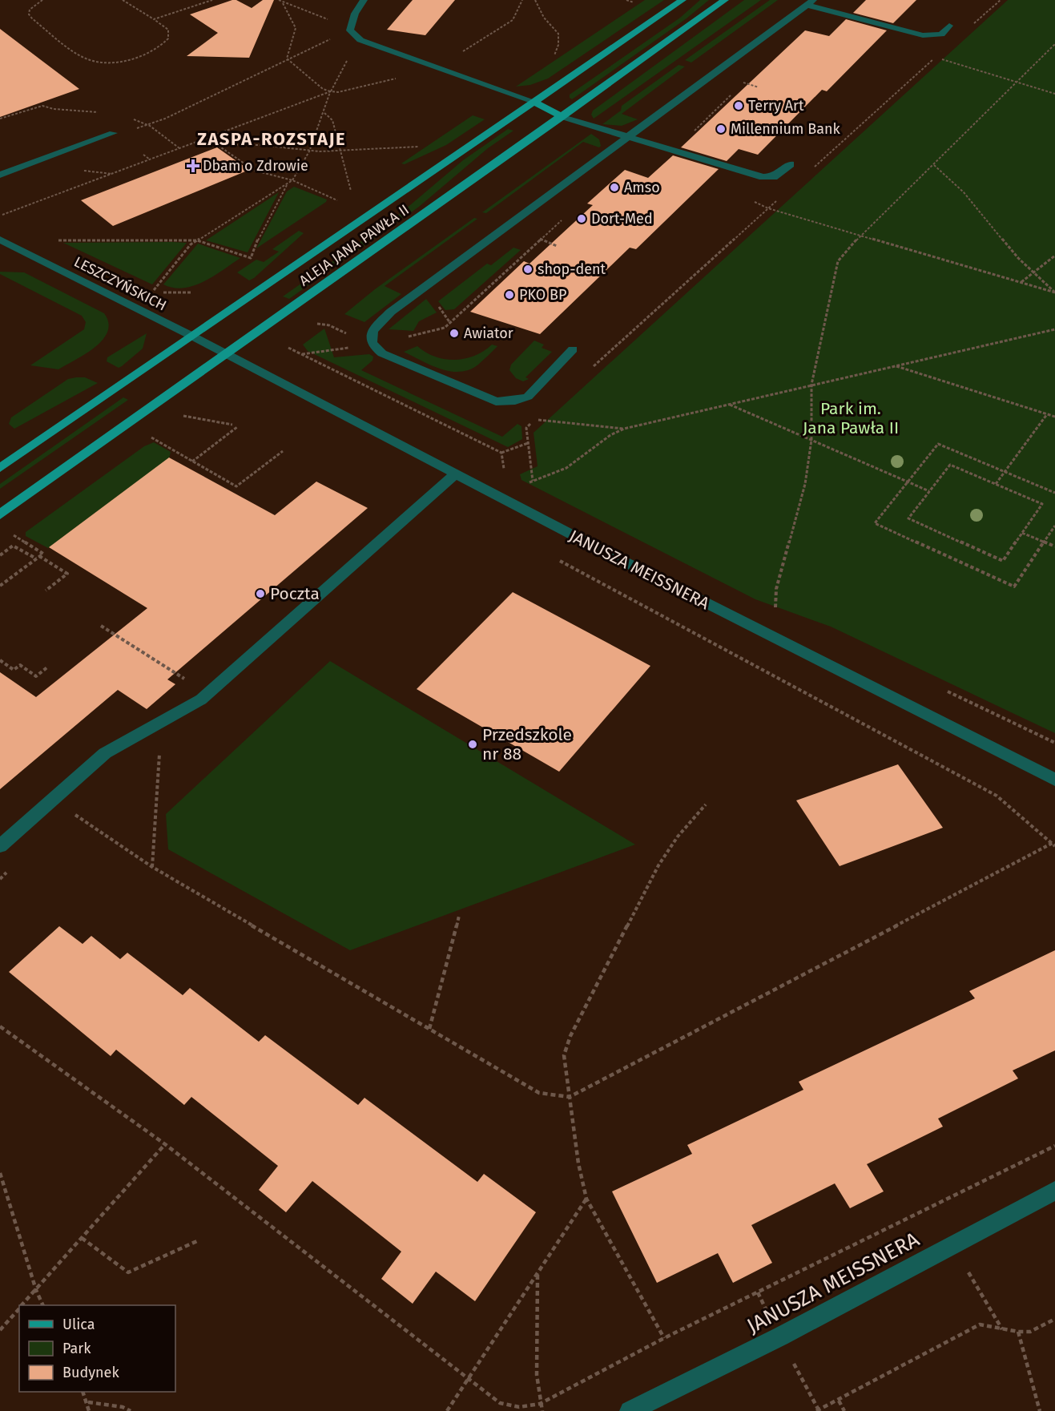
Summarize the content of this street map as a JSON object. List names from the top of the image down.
{
  "streets": {
    "main road": ["ALEJA JANA PAWŁA II"],
    "street": ["LESZCZYŃSKICH", "JANUSZA MEISSNERA"]
  },
  "crossings": [
    ["ALEJA JANA PAWŁA II", "LESZCZYŃSKICH"],
    ["ALEJA JANA PAWŁA II", "JANUSZA MEISSNERA"],
    ["LESZCZYŃSKICH", "JANUSZA MEISSNERA"]
  ],
  "districts": ["ZASPA-ROZSTAJE"],
  "parks": ["Park im. Jana Pawła II"],
  "places": {
    "other": [
      "Terry Art",
      "Millennium Bank",
      "Amso",
      "Dort-Med",
      "shop-dent",
      "PKO BP",
      "Awiator",
      "Poczta",
      "Przedszkole nr 88"
    ],
    "health": ["Dbam o Zdrowie"]
  },
  "legend": ["Ulica", "Park", "Budynek"]
}
